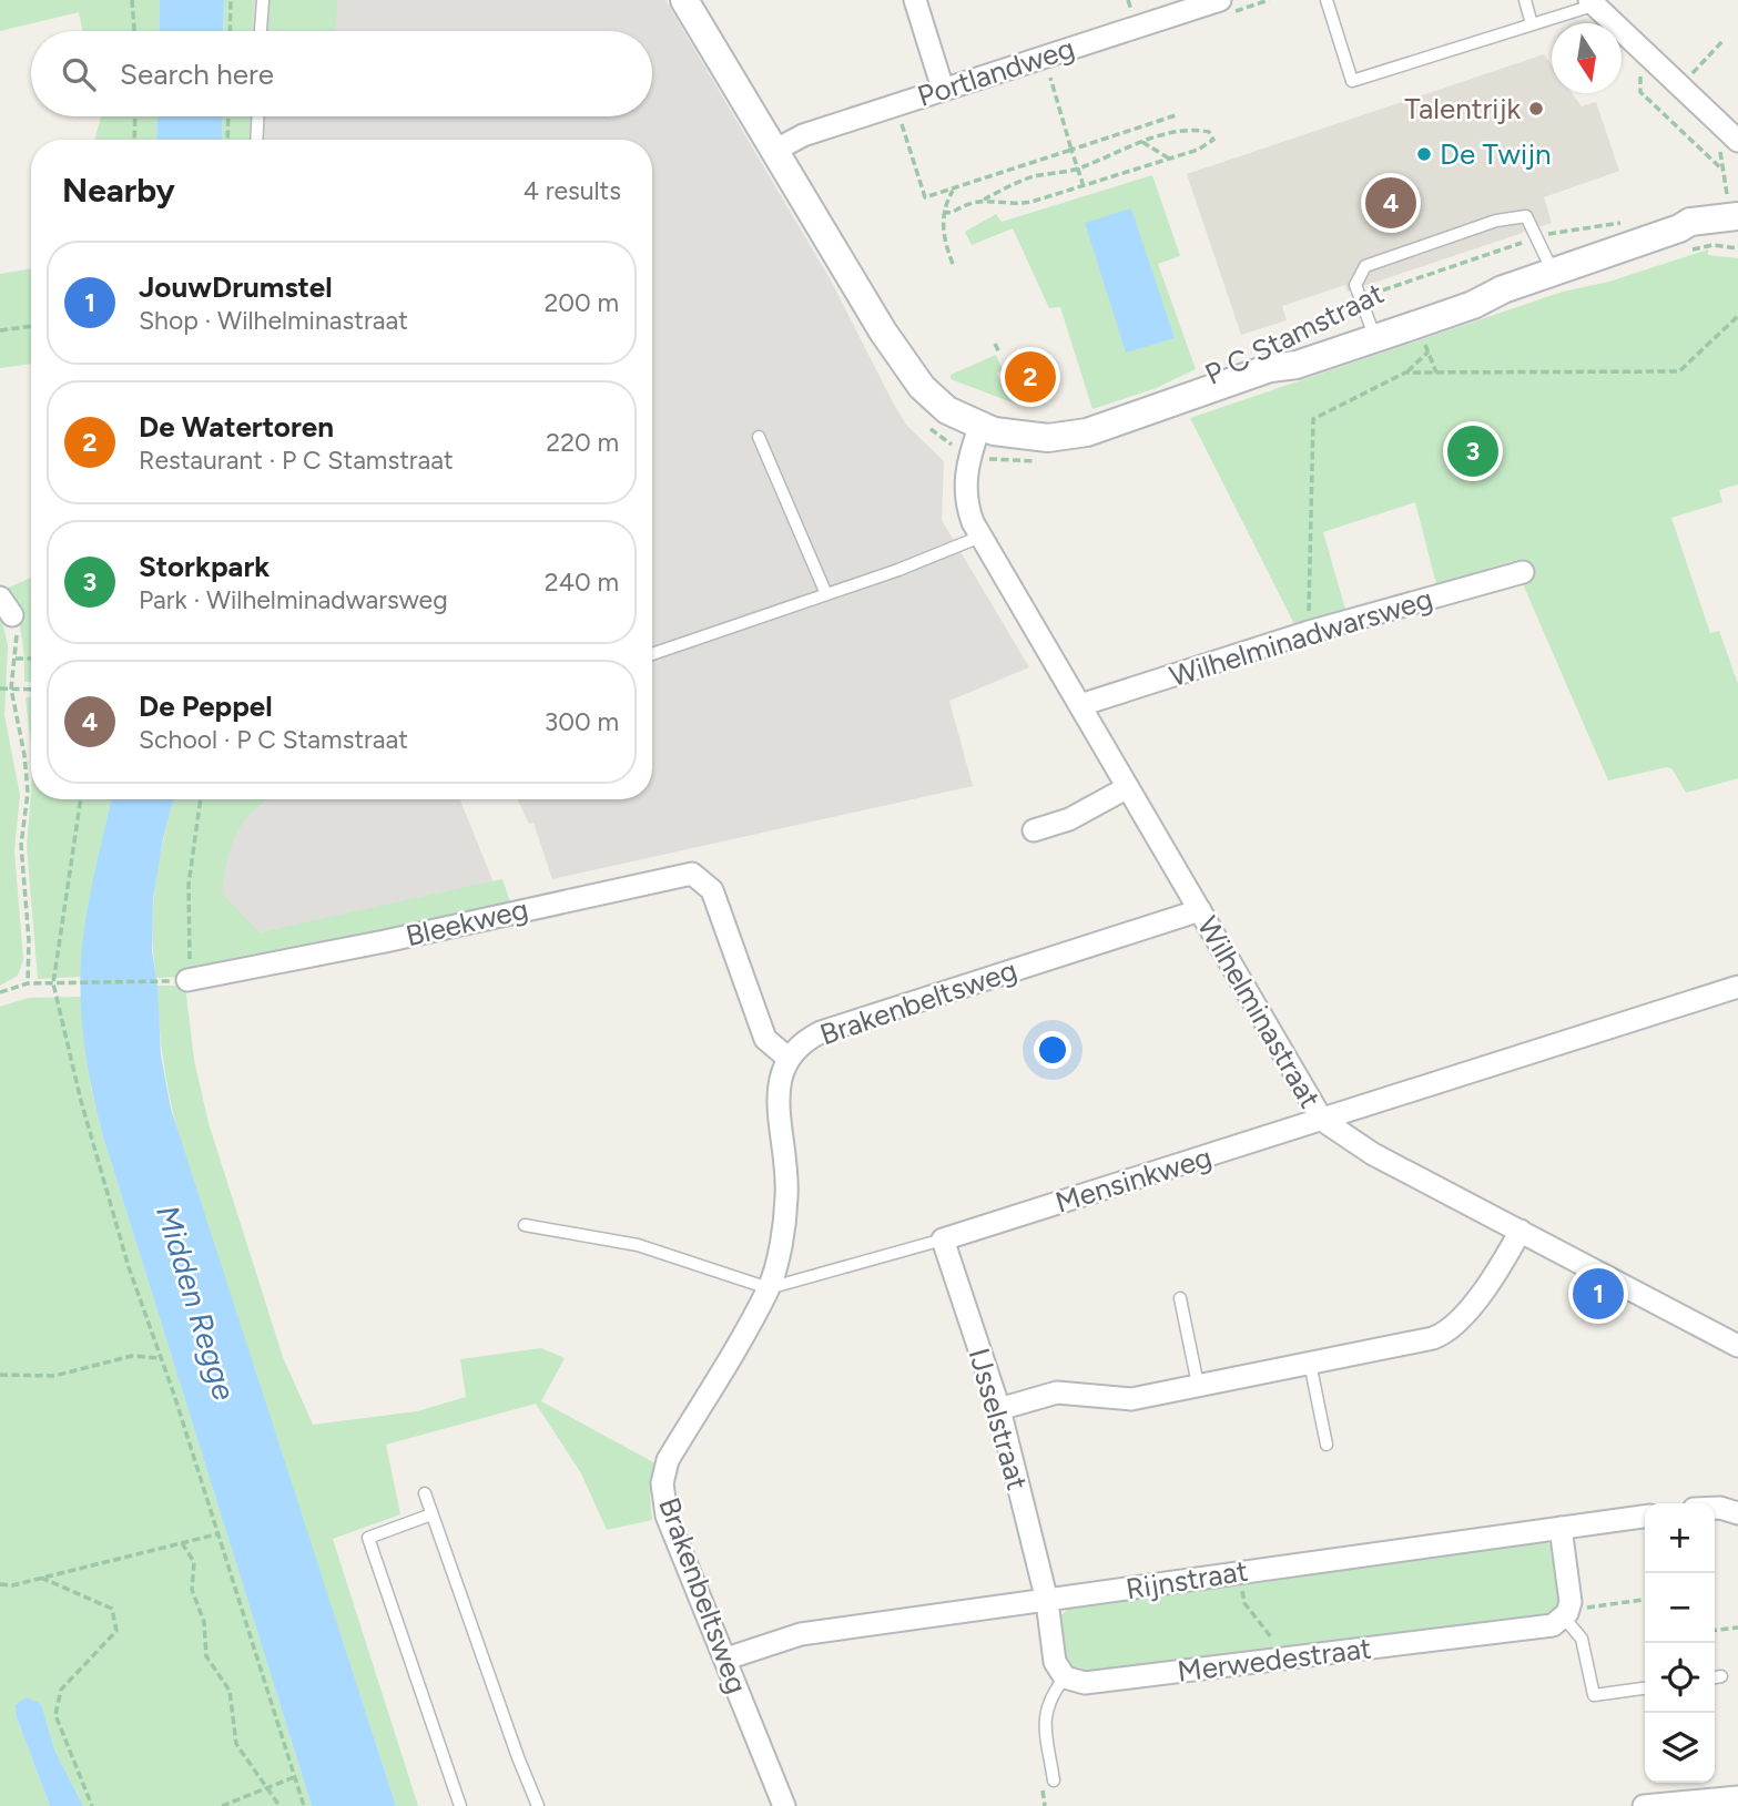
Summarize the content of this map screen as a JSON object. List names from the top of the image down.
{
  "streets": {
    "street": [
      "Portlandweg",
      "P C Stamstraat",
      "Wilhelminadwarsweg",
      "Bleekweg",
      "Brakenbeltsweg",
      "Wilhelminastraat",
      "Mensinkweg",
      "IJsselstraat",
      "Rijnstraat",
      "Merwedestraat"
    ]
  },
  "crossings": [
    ["Portlandweg", "P C Stamstraat"],
    ["P C Stamstraat", "Wilhelminastraat"],
    ["Wilhelminadwarsweg", "Wilhelminastraat"],
    ["Bleekweg", "Brakenbeltsweg"],
    ["Brakenbeltsweg", "Wilhelminastraat"],
    ["Brakenbeltsweg", "Mensinkweg"],
    ["Brakenbeltsweg", "Rijnstraat"],
    ["Wilhelminastraat", "Mensinkweg"],
    ["Mensinkweg", "IJsselstraat"],
    ["IJsselstraat", "Rijnstraat"]
  ],
  "water": ["Midden Regge"],
  "places": ["Talentrijk", "De Twijn"],
  "north": "bottom",
  "page": {
    "search": "Search here",
    "heading": ["Nearby", "4 results"],
    "pins": [
      "4",
      "2",
      "3",
      "1"
    ],
    "list": [
      {
        "mark": "1",
        "name": "JouwDrumstel",
        "note": "Shop · Wilhelminastraat",
        "value": "200 m"
      },
      {
        "mark": "2",
        "name": "De Watertoren",
        "note": "Restaurant · P C Stamstraat",
        "value": "220 m"
      },
      {
        "mark": "3",
        "name": "Storkpark",
        "note": "Park · Wilhelminadwarsweg",
        "value": "240 m"
      },
      {
        "mark": "4",
        "name": "De Peppel",
        "note": "School · P C Stamstraat",
        "value": "300 m"
      }
    ],
    "map_buttons": ["+", "−"]
  }
}
